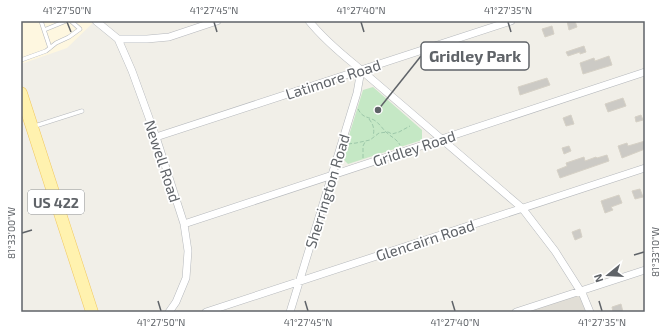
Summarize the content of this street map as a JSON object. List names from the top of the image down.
{
  "streets": {
    "main road": ["US 422"],
    "street": [
      "Latimore Road",
      "Gridley Road",
      "Newell Road",
      "Sherrington Road",
      "Glencairn Road"
    ]
  },
  "crossings": [
    ["Latimore Road", "Newell Road"],
    ["Latimore Road", "Sherrington Road"],
    ["Gridley Road", "Newell Road"],
    ["Gridley Road", "Sherrington Road"],
    ["Sherrington Road", "Glencairn Road"]
  ],
  "places": ["Gridley Park"],
  "north": "left",
  "coordinates": [
    "41°27'50\"N",
    "41°27'45\"N",
    "41°27'40\"N",
    "41°27'35\"N",
    "81°33'00\"W",
    "81°33'10\"W"
  ]
}
